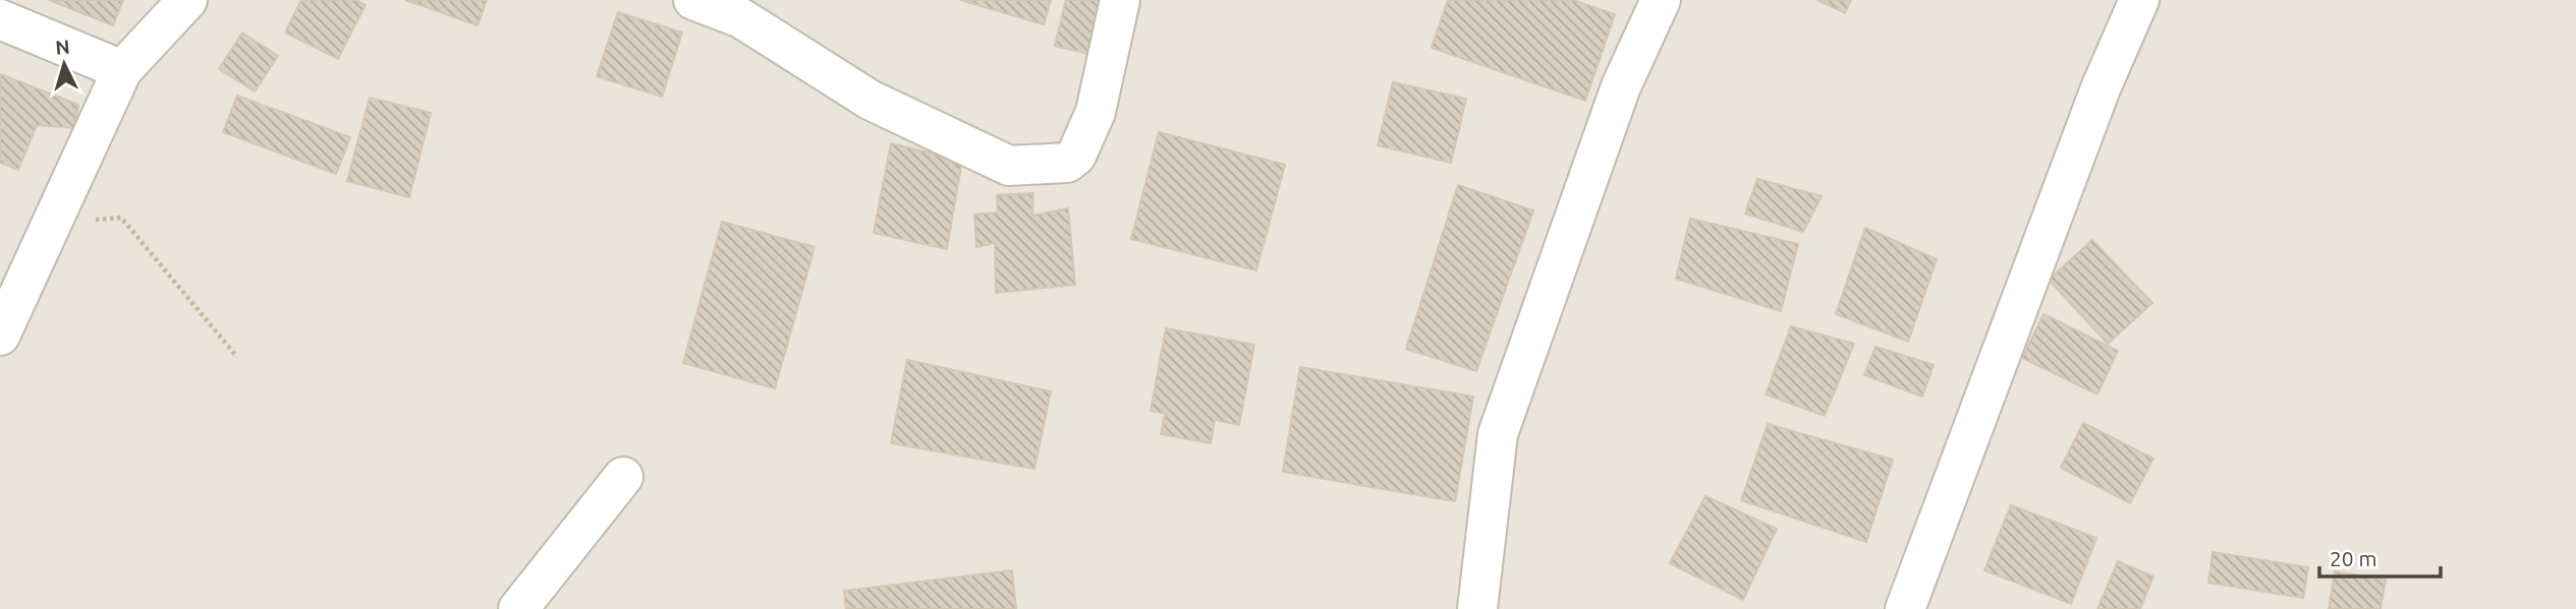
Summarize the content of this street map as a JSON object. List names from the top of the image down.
{
  "scale_bar": "20 m",
  "north": "top"
}
